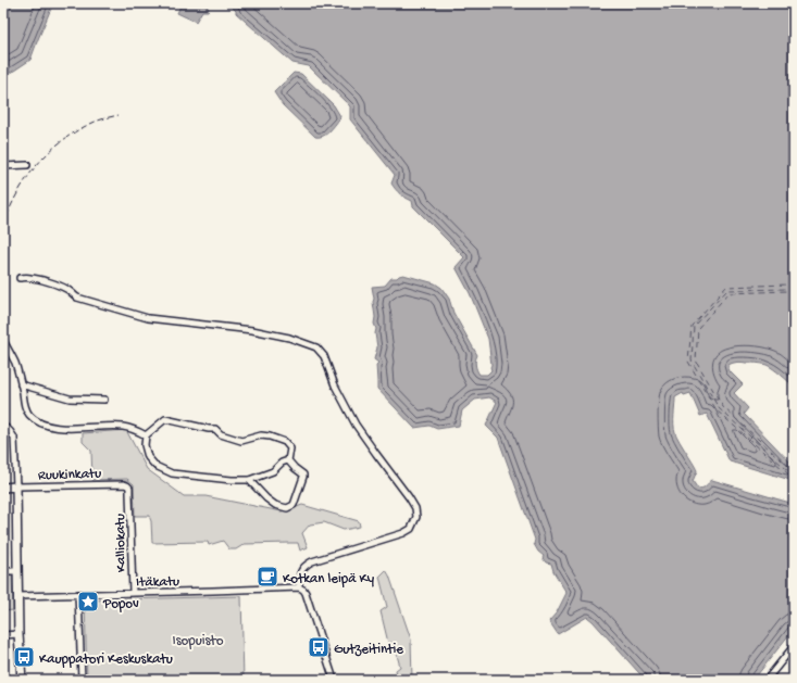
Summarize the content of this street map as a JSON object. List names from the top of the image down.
{
  "streets": {
    "main road": ["Ruukinkatu"],
    "street": ["Kalliokatu", "Itäkatu"]
  },
  "crossings": [
    ["Ruukinkatu", "Kalliokatu"],
    ["Kalliokatu", "Itäkatu"]
  ],
  "parks": ["Isopuisto"],
  "places": {
    "cafe": ["Kotkan leipä Ky"],
    "place": ["Popov"],
    "bus stop": ["Gutzeitintie", "Kauppatori Keskuskatu"]
  }
}
